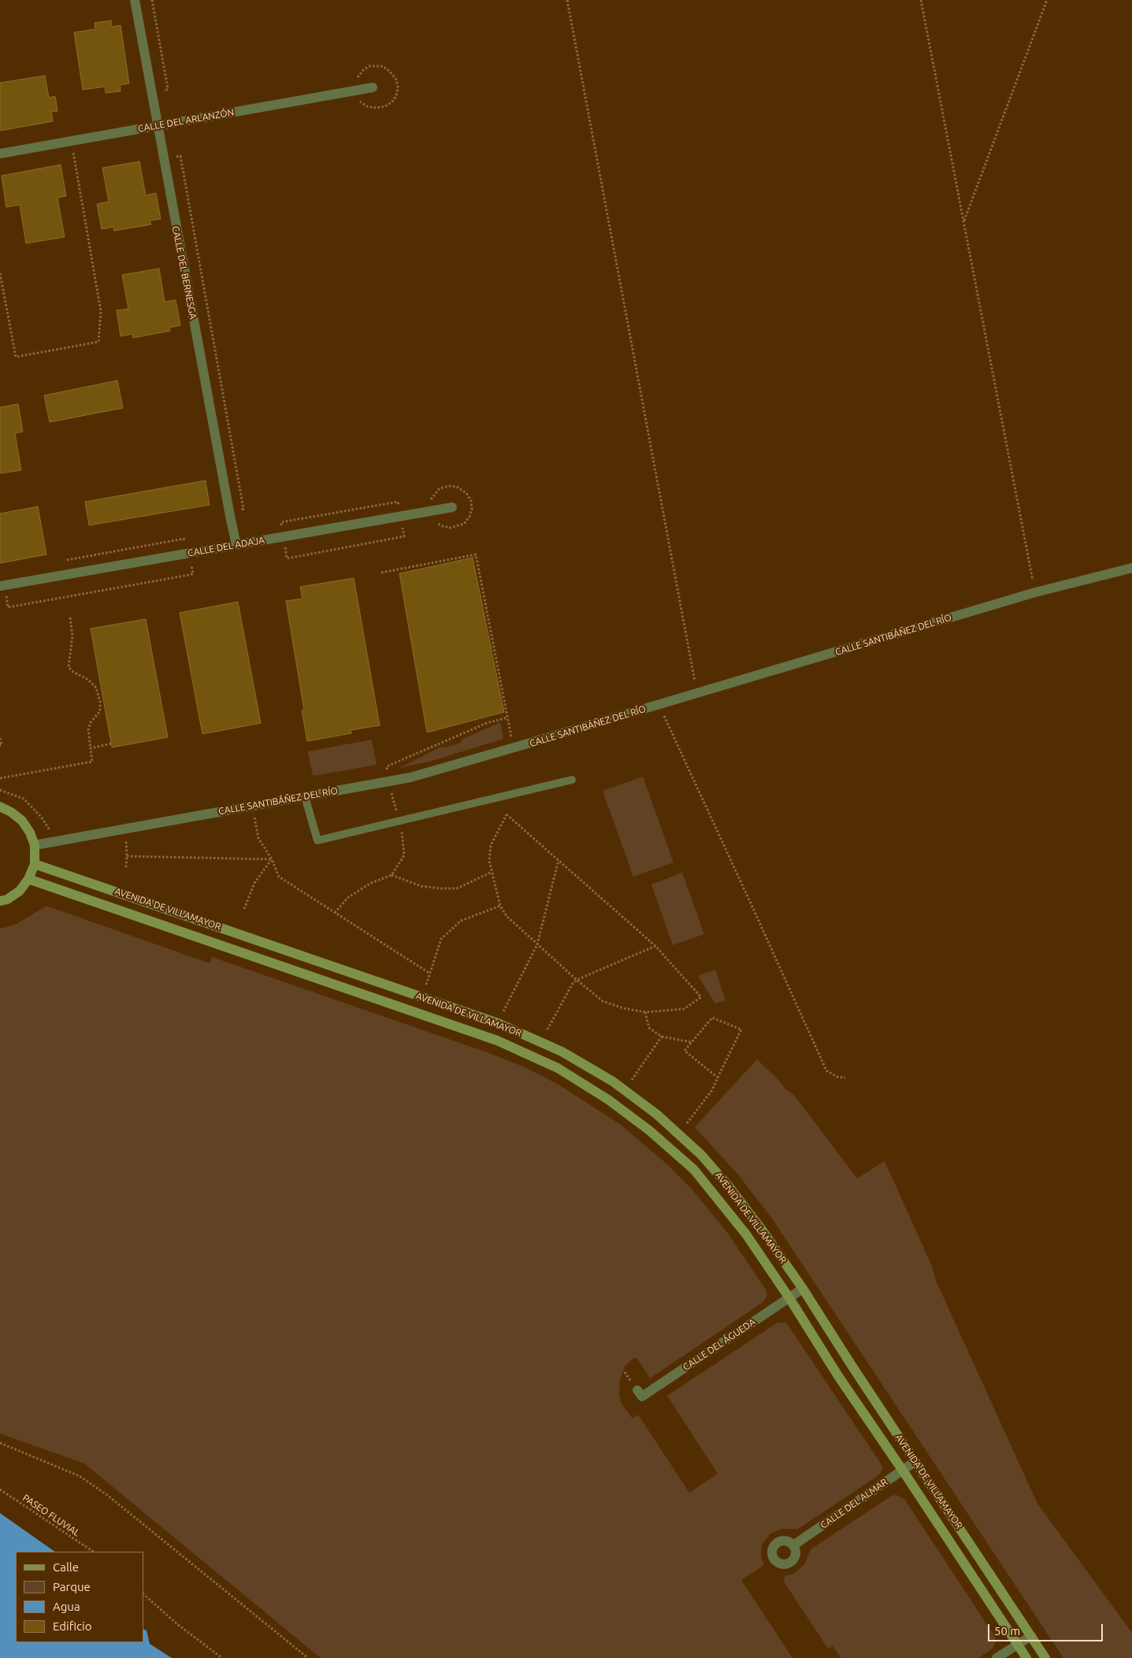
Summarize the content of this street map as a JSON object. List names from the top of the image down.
{
  "streets": {
    "main road": ["AVENIDA DE VILLAMAYOR"],
    "street": [
      "CALLE DEL ARLANZÓN",
      "CALLE DEL BERNESGA",
      "CALLE DEL ADAJA",
      "CALLE SANTIBÁÑEZ DEL RÍO",
      "CALLE DEL ÁGUEDA",
      "CALLE DEL ALMAR"
    ],
    "path": ["PASEO FLUVIAL"]
  },
  "crossings": [
    ["CALLE DEL ARLANZÓN", "CALLE DEL BERNESGA"],
    ["CALLE DEL BERNESGA", "CALLE DEL ADAJA"],
    ["AVENIDA DE VILLAMAYOR", "CALLE DEL ÁGUEDA"],
    ["AVENIDA DE VILLAMAYOR", "CALLE DEL ALMAR"]
  ],
  "legend": [
    "Calle",
    "Parque",
    "Agua",
    "Edificio"
  ],
  "scale_bar": "50 m"
}
